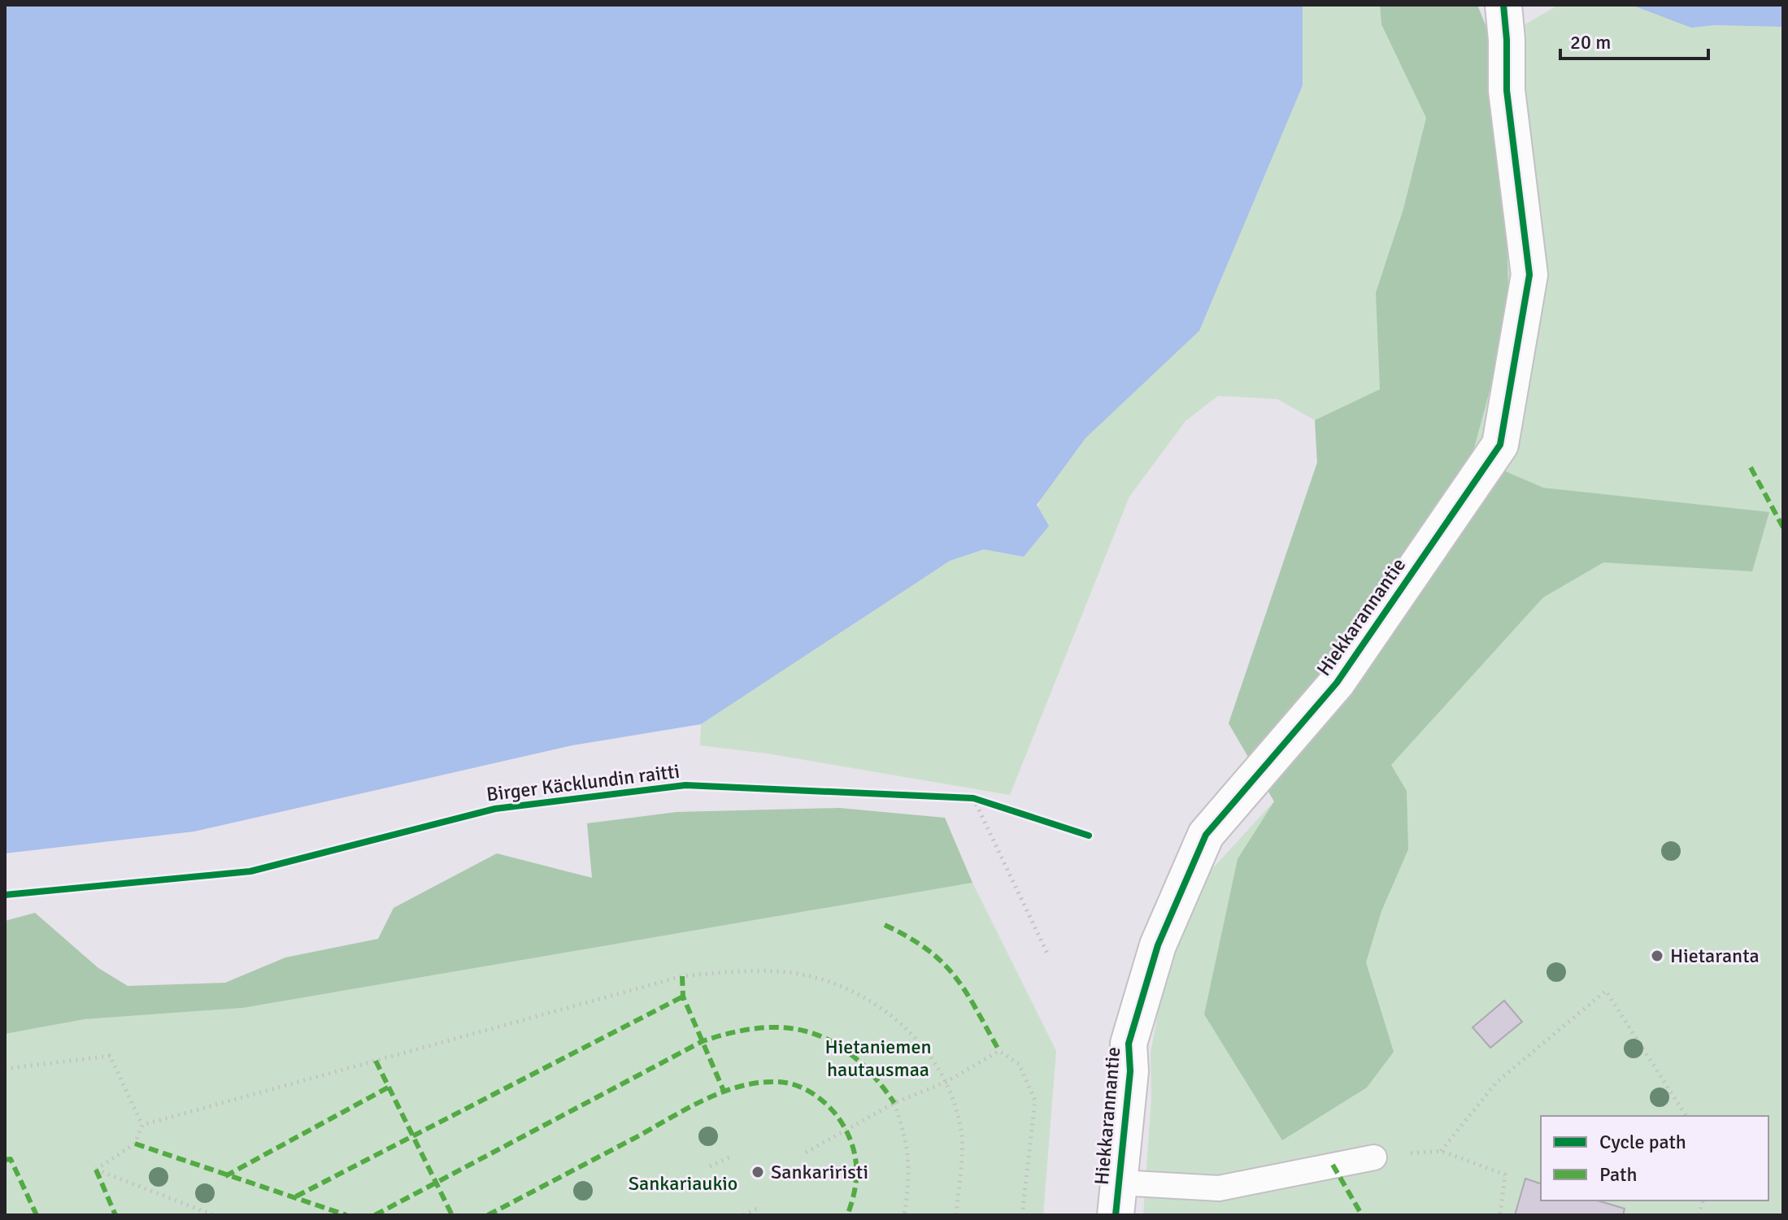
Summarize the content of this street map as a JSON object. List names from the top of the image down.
{
  "streets": {
    "street": ["Hiekkarannantie"],
    "cycle path": ["Birger Käcklundin raitti"]
  },
  "parks": ["Hietaniemen hautausmaa", "Sankariaukio"],
  "places": ["Hietaranta", "Sankariristi"],
  "legend": ["Cycle path", "Path"],
  "scale_bar": "20 m"
}
